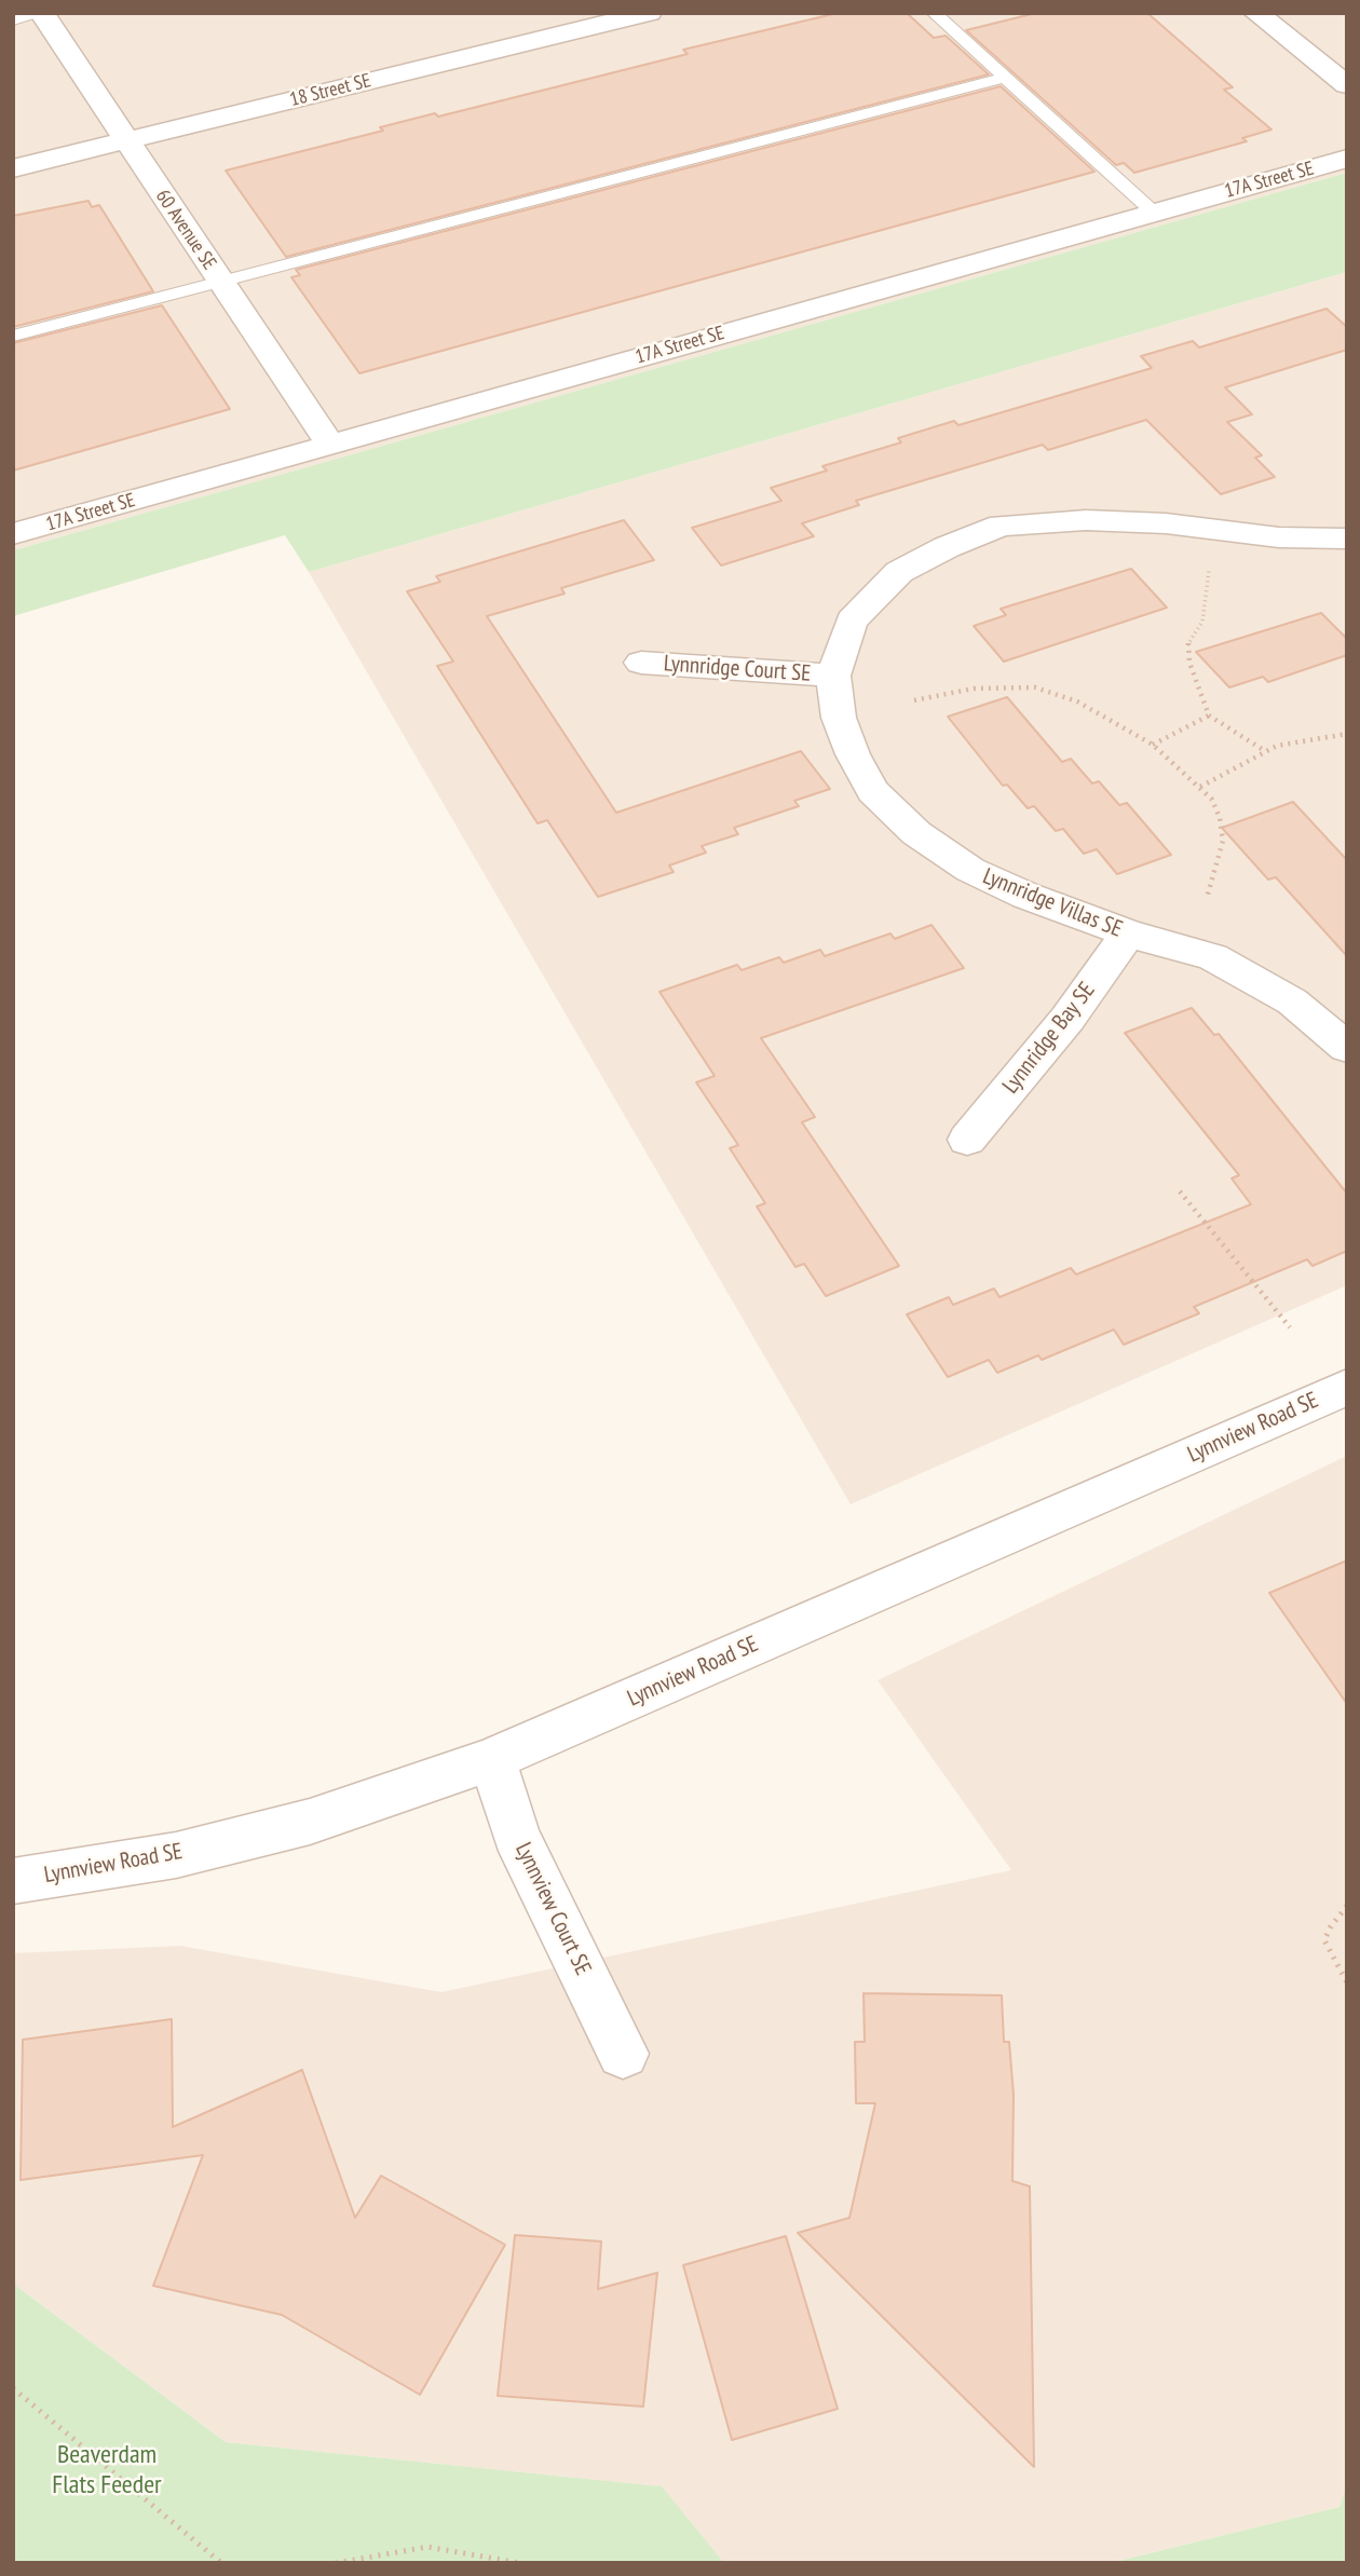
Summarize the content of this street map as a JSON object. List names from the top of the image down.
{
  "streets": {
    "street": [
      "18 Street SE",
      "17A Street SE",
      "60 Avenue SE",
      "Lynnridge Court SE",
      "Lynnridge Villas SE",
      "Lynnridge Bay SE",
      "Lynnview Road SE",
      "Lynnview Court SE"
    ]
  },
  "crossings": [
    ["18 Street SE", "60 Avenue SE"],
    ["17A Street SE", "60 Avenue SE"],
    ["Lynnridge Court SE", "Lynnridge Villas SE"],
    ["Lynnridge Villas SE", "Lynnridge Bay SE"],
    ["Lynnview Road SE", "Lynnview Court SE"]
  ],
  "parks": ["Beaverdam Flats Feeder"]
}
